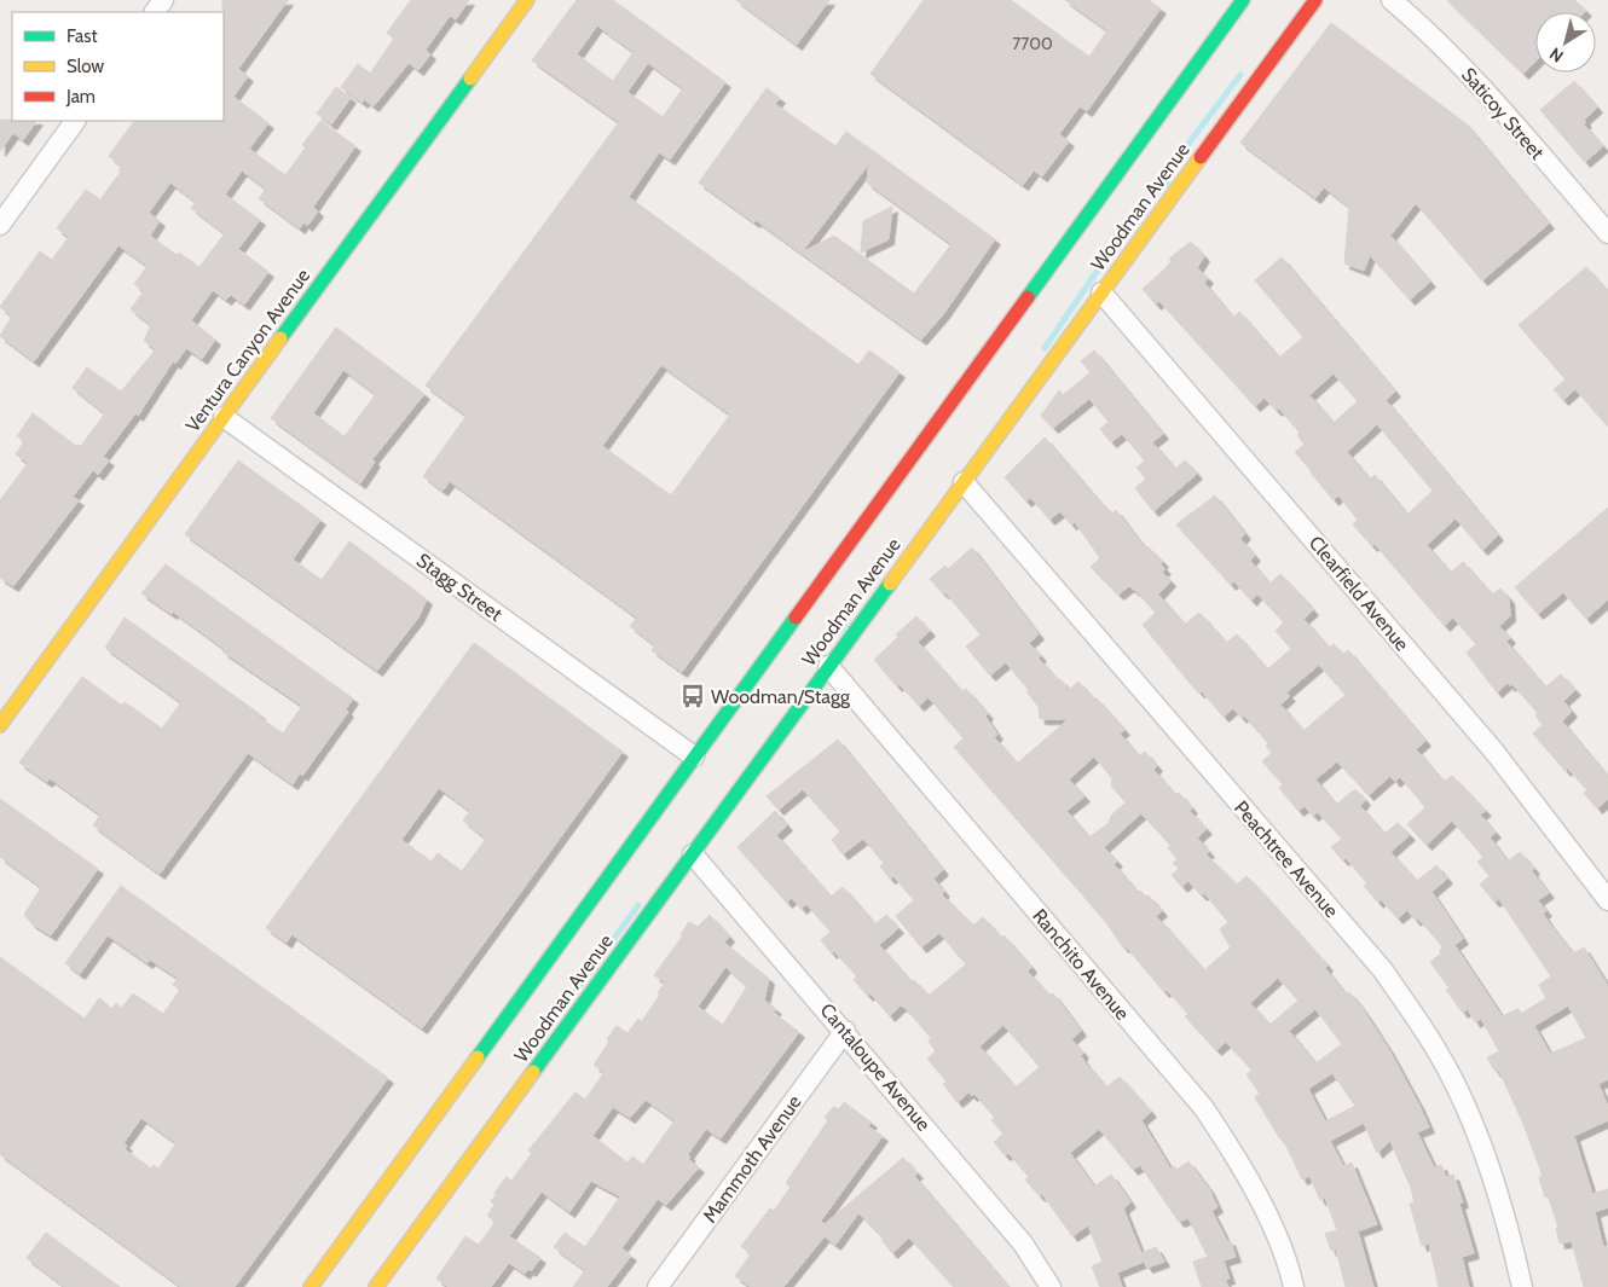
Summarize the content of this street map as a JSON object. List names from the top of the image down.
{
  "streets": {
    "street": [
      "Saticoy Street",
      "Woodman Avenue",
      "Ventura Canyon Avenue",
      "Stagg Street",
      "Clearfield Avenue",
      "Peachtree Avenue",
      "Ranchito Avenue",
      "Cantaloupe Avenue",
      "Mammoth Avenue"
    ]
  },
  "crossings": [
    ["Woodman Avenue", "Stagg Street"],
    ["Woodman Avenue", "Clearfield Avenue"],
    ["Woodman Avenue", "Peachtree Avenue"],
    ["Woodman Avenue", "Ranchito Avenue"],
    ["Woodman Avenue", "Cantaloupe Avenue"],
    ["Ventura Canyon Avenue", "Stagg Street"],
    ["Cantaloupe Avenue", "Mammoth Avenue"]
  ],
  "places": {
    "bus stop": ["Woodman/Stagg"]
  },
  "house_numbers": ["7700"],
  "legend": ["Fast", "Slow", "Jam"],
  "north": "bottom left"
}
